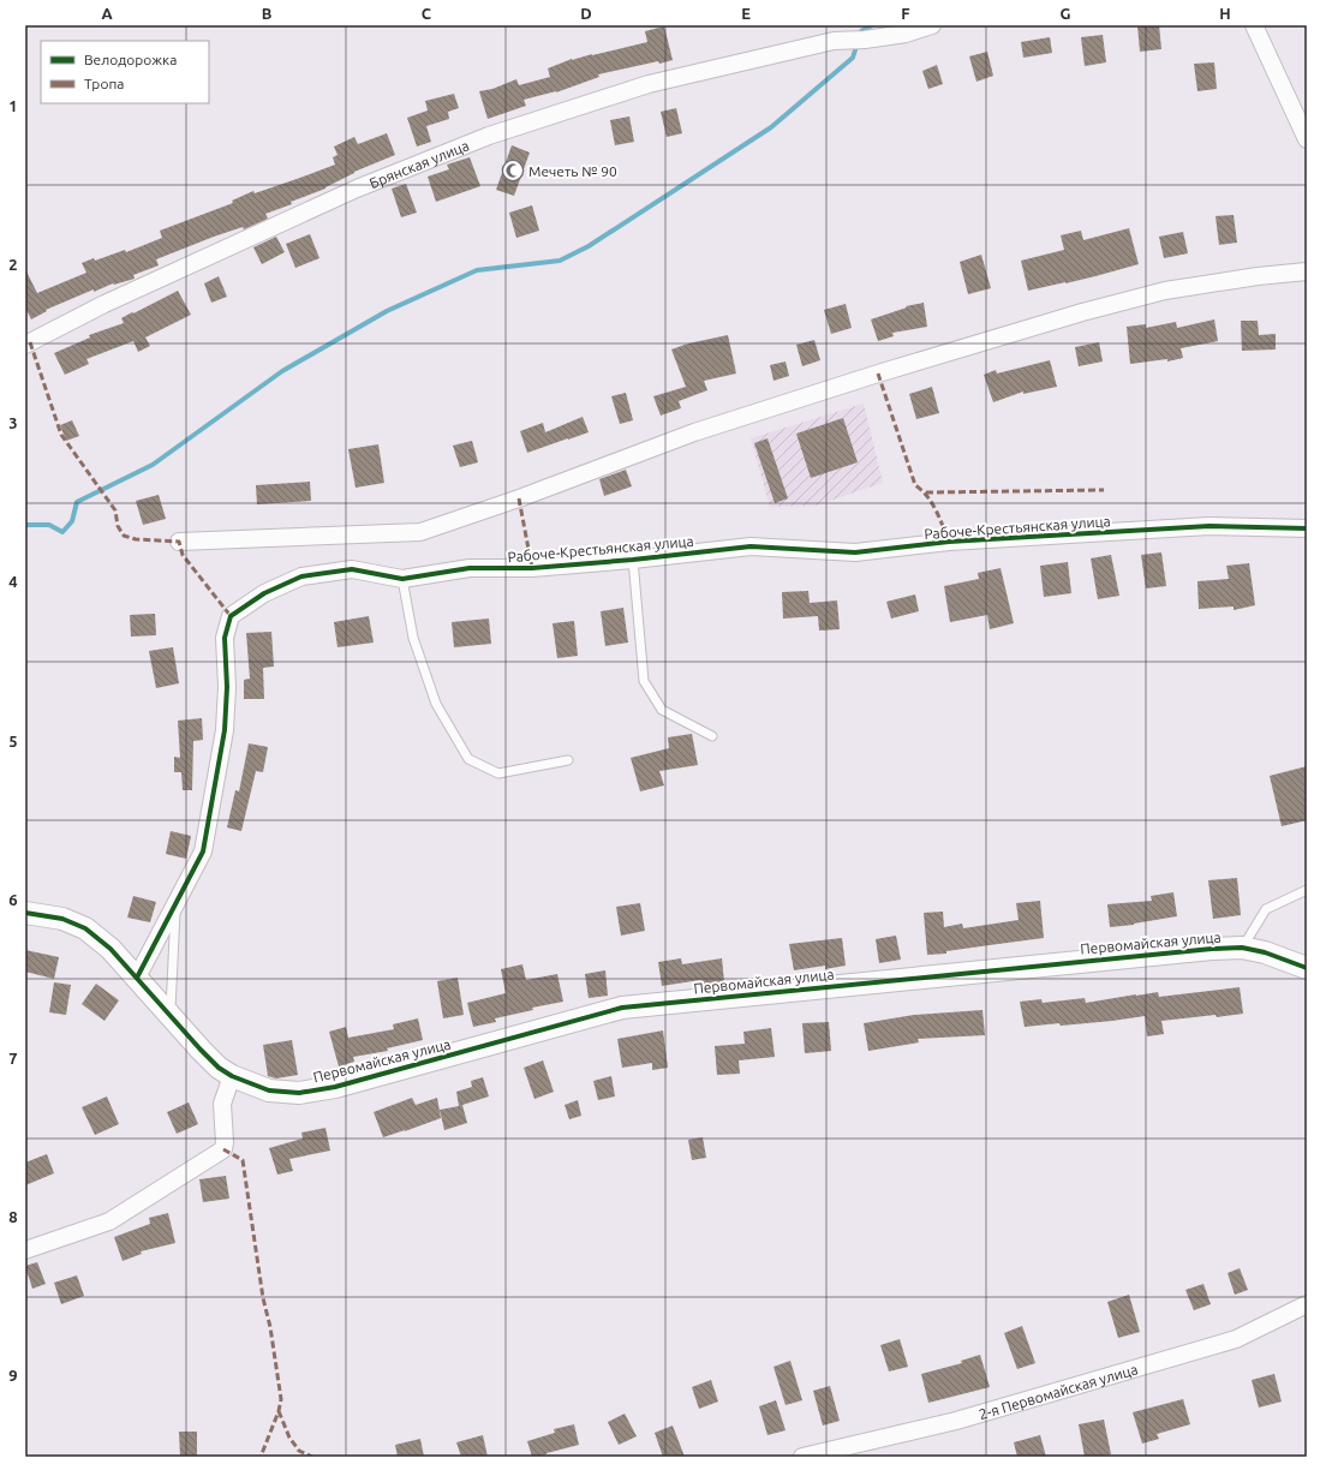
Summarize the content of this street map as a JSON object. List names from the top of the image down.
{
  "streets": {
    "street": [
      "Брянская улица",
      "Рабоче-Крестьянская улица",
      "Первомайская улица",
      "2-я Первомайская улица"
    ]
  },
  "crossings": [
    ["Рабоче-Крестьянская улица", "Первомайская улица"]
  ],
  "places": {
    "mosque": ["Мечеть № 90"]
  },
  "legend": ["Велодорожка", "Тропа"],
  "grid": {
    "columns": [
      "A",
      "B",
      "C",
      "D",
      "E",
      "F",
      "G",
      "H"
    ],
    "rows": [
      "1",
      "2",
      "3",
      "4",
      "5",
      "6",
      "7",
      "8",
      "9"
    ]
  }
}
